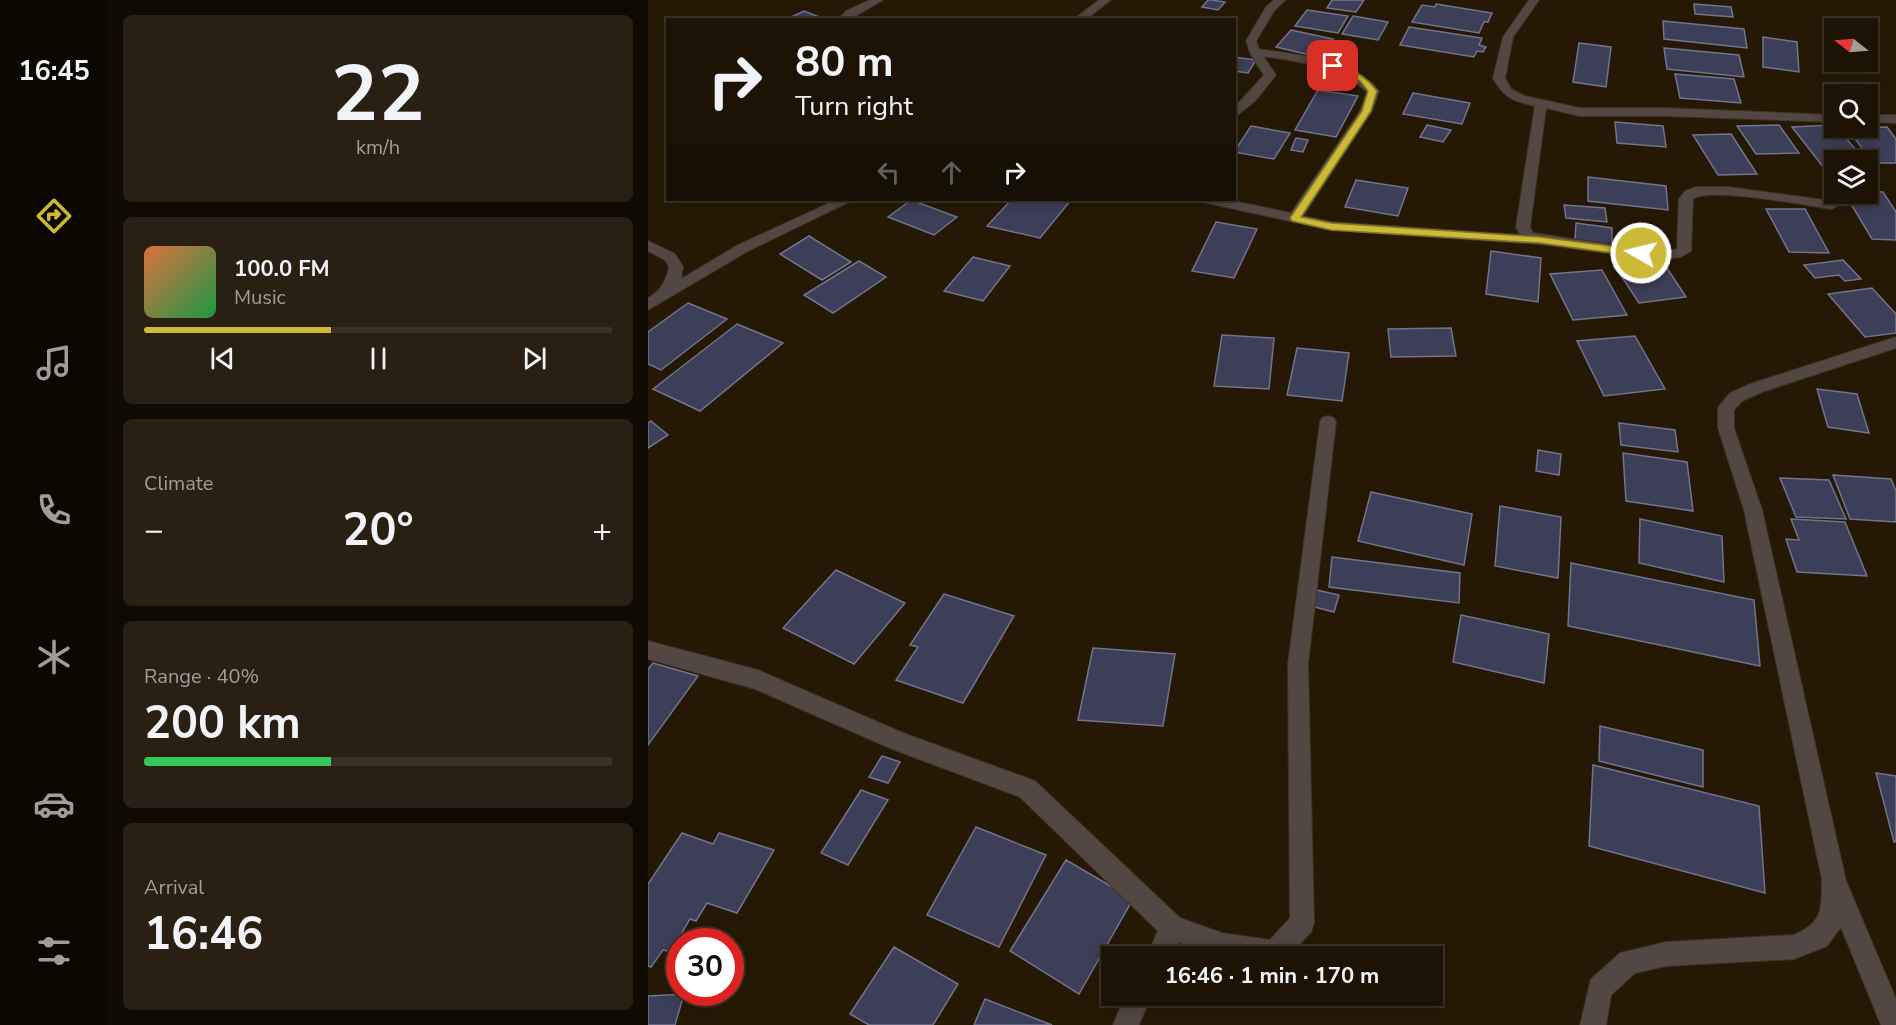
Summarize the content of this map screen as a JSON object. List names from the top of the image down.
{
  "north": "left",
  "page": {
    "tabs": "16:45",
    "tile": [
      ["22", "km/h"],
      "Climate",
      ["Range · 40%", "200 km"],
      ["Arrival", "16:46"]
    ],
    "turn": ["80 m", "Turn right"],
    "song": ["100.0 FM", "Music"],
    "heat": ["−", "20°", "+"],
    "limit": "30",
    "trip": "16:46 · 1 min · 170 m"
  }
}
